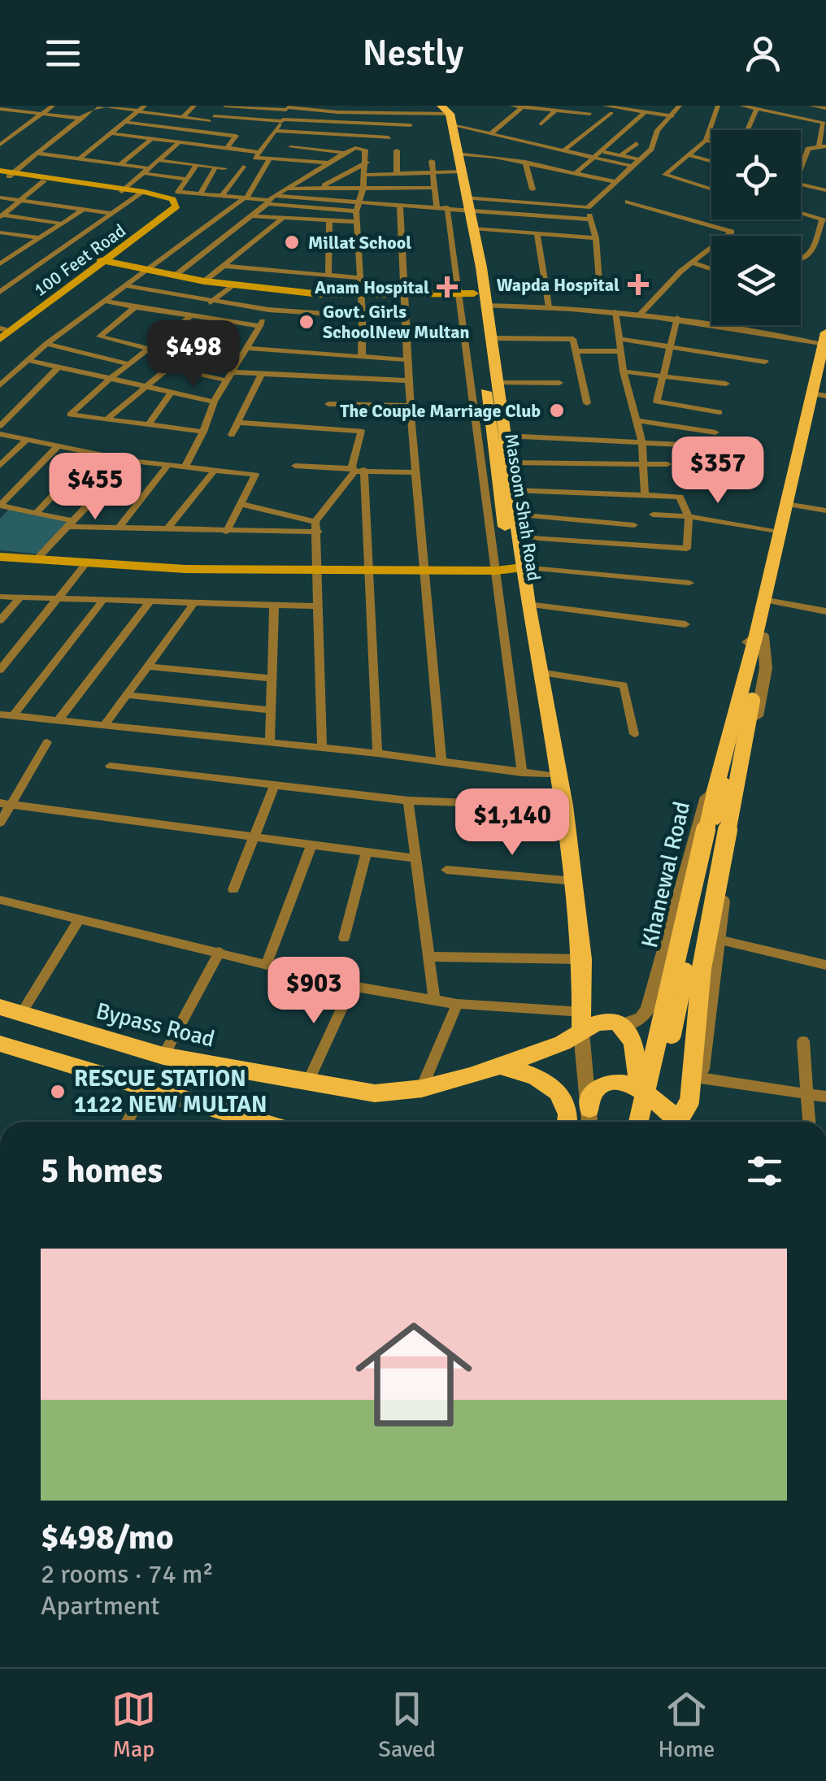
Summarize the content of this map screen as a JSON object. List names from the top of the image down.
{
  "streets": {
    "main road": [
      "100 Feet Road",
      "Masoom Shah Road",
      "Khanewal Road",
      "Bypass Road"
    ]
  },
  "crossings": [
    ["Masoom Shah Road", "Bypass Road"]
  ],
  "places": {
    "other": [
      "Millat School",
      "Govt. Girls SchoolNew Multan",
      "The Couple Marriage Club",
      "RESCUE STATION 1122 NEW MULTAN"
    ],
    "health": ["Wapda Hospital", "Anam Hospital"]
  },
  "page": {
    "header": "Nestly",
    "price": [
      "$498",
      "$357",
      "$455",
      "$1,140",
      "$903"
    ],
    "heading": "5 homes",
    "list": [
      {
        "name": "$498/mo",
        "note": "2 rooms · 74 m² · Apartment"
      }
    ],
    "tabs": ["Map", "Saved", "Home"]
  }
}
